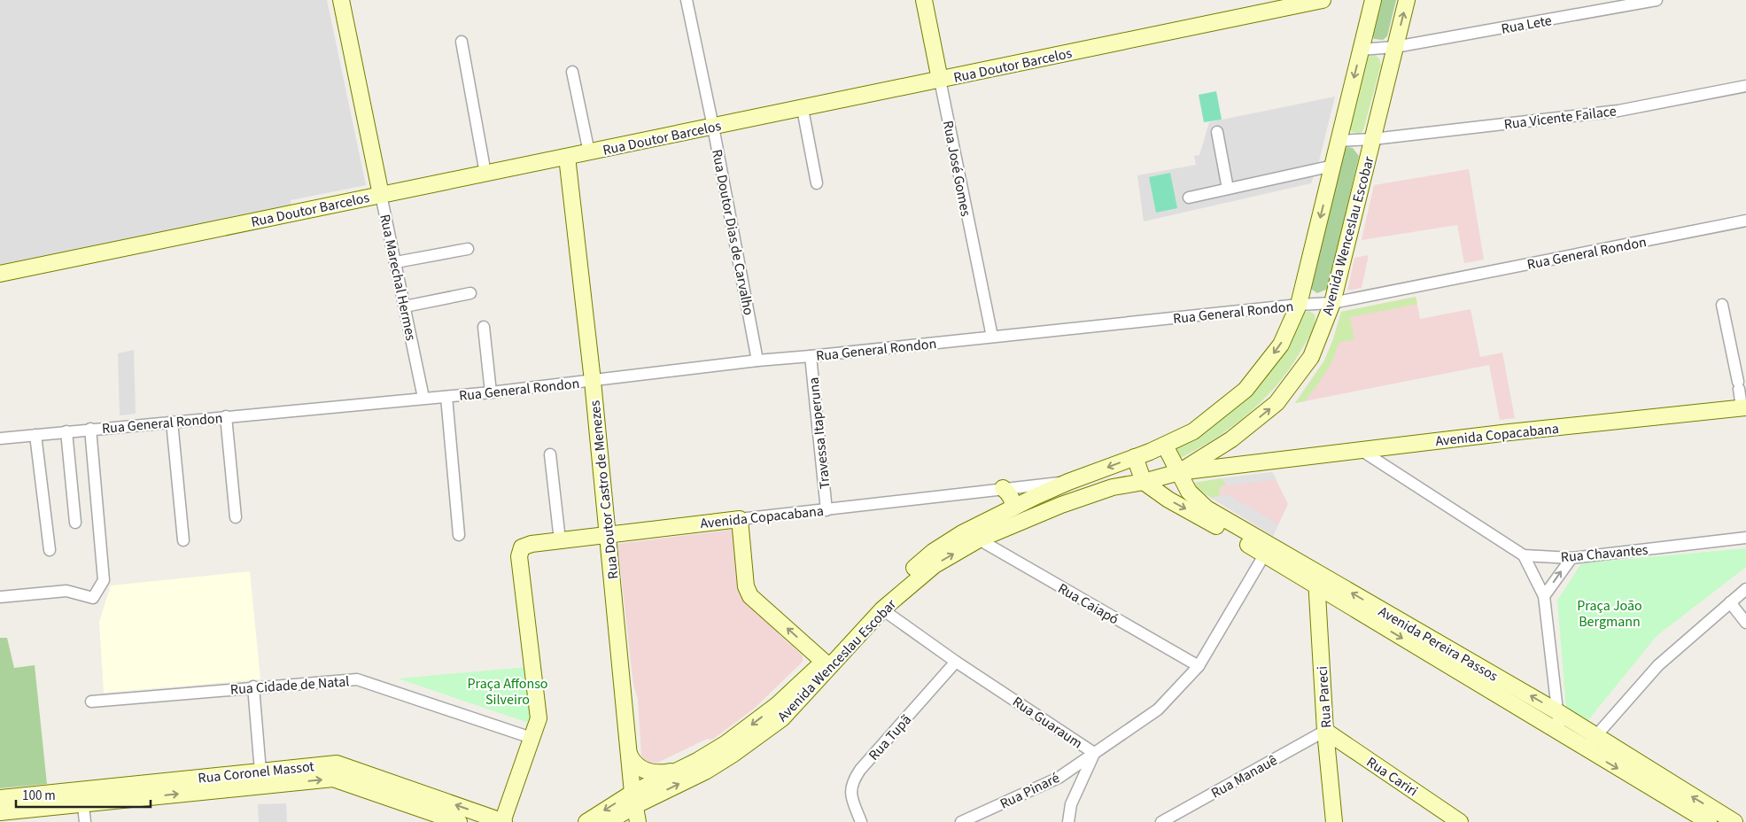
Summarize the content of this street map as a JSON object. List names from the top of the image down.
{
  "streets": {
    "street": [
      "Rua Lete",
      "Rua Doutor Barcelos",
      "Rua Vicente Failace",
      "Rua José Gomes",
      "Rua Doutor Dias de Carvalho",
      "Avenida Wenceslau Escobar",
      "Rua General Rondon",
      "Rua Marechal Hermes",
      "Travessa Itaperuna",
      "Avenida Copacabana",
      "Rua Doutor Castro de Menezes",
      "Rua Chavantes",
      "Rua Caiapó",
      "Avenida Pereira Passos",
      "Rua Cidade de Natal",
      "Rua Pareci",
      "Rua Guaraum",
      "Rua Tupã",
      "Rua Coronel Massot",
      "Rua Manauê",
      "Rua Cariri",
      "Rua Pinaré"
    ]
  },
  "crossings": [
    ["Rua Lete", "Avenida Wenceslau Escobar"],
    ["Rua Doutor Barcelos", "Rua José Gomes"],
    ["Rua Doutor Barcelos", "Rua Doutor Dias de Carvalho"],
    ["Rua Doutor Barcelos", "Rua Marechal Hermes"],
    ["Rua Doutor Barcelos", "Rua Doutor Castro de Menezes"],
    ["Rua Vicente Failace", "Avenida Wenceslau Escobar"],
    ["Rua José Gomes", "Rua General Rondon"],
    ["Rua Doutor Dias de Carvalho", "Rua General Rondon"],
    ["Avenida Wenceslau Escobar", "Rua General Rondon"],
    ["Avenida Wenceslau Escobar", "Avenida Copacabana"],
    ["Avenida Wenceslau Escobar", "Rua Doutor Castro de Menezes"],
    ["Avenida Wenceslau Escobar", "Rua Caiapó"],
    ["Avenida Wenceslau Escobar", "Avenida Pereira Passos"],
    ["Avenida Wenceslau Escobar", "Rua Guaraum"],
    ["Rua General Rondon", "Rua Marechal Hermes"],
    ["Rua General Rondon", "Travessa Itaperuna"],
    ["Rua General Rondon", "Rua Doutor Castro de Menezes"],
    ["Travessa Itaperuna", "Avenida Copacabana"],
    ["Avenida Copacabana", "Rua Doutor Castro de Menezes"],
    ["Avenida Copacabana", "Rua Chavantes"],
    ["Avenida Copacabana", "Avenida Pereira Passos"],
    ["Avenida Copacabana", "Rua Cidade de Natal"],
    ["Rua Caiapó", "Rua Guaraum"],
    ["Avenida Pereira Passos", "Rua Pareci"],
    ["Avenida Pereira Passos", "Rua Guaraum"],
    ["Rua Pareci", "Rua Manauê"],
    ["Rua Pareci", "Rua Cariri"],
    ["Rua Guaraum", "Rua Tupã"],
    ["Rua Guaraum", "Rua Pinaré"],
    ["Rua Manauê", "Rua Cariri"]
  ],
  "parks": ["Praça João Bergmann", "Praça Affonso Silveiro"],
  "scale_bar": "100 m"
}
